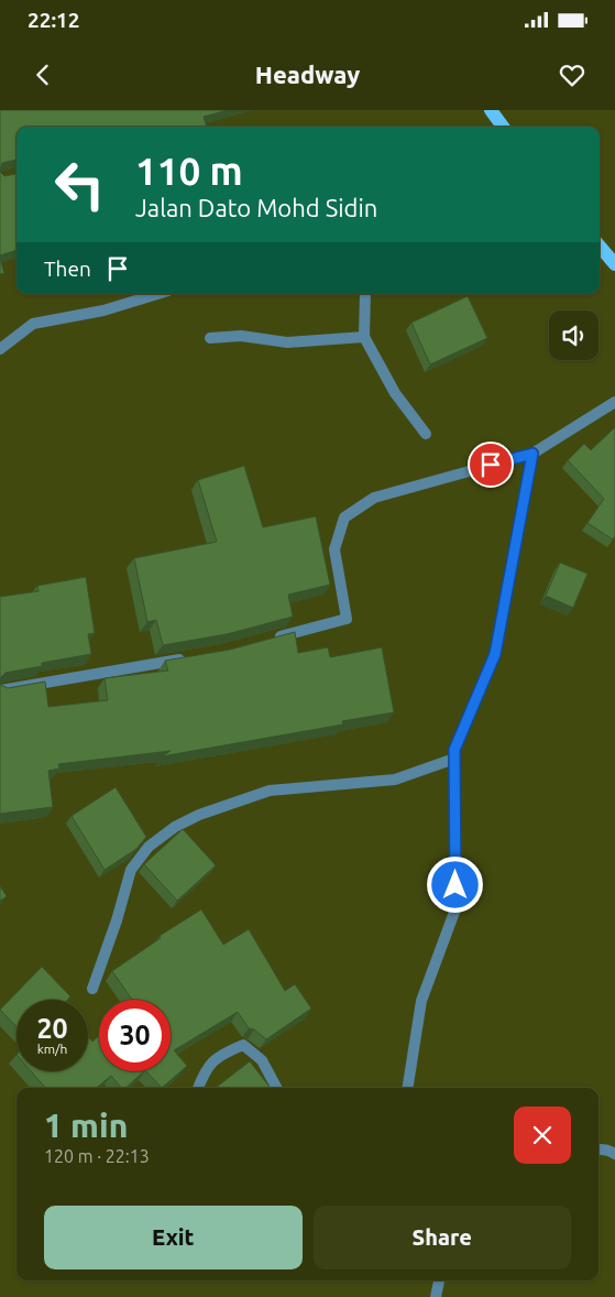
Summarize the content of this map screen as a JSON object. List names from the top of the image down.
{
  "page": {
    "status": "22:12",
    "header": "Headway",
    "turn": ["110 m", "Jalan Dato Mohd Sidin"],
    "then": "Then",
    "speed": "20 km/h",
    "limit": "30",
    "heading": ["1 min", "120 m · 22:13"],
    "buttons": ["Exit", "Share"]
  }
}
